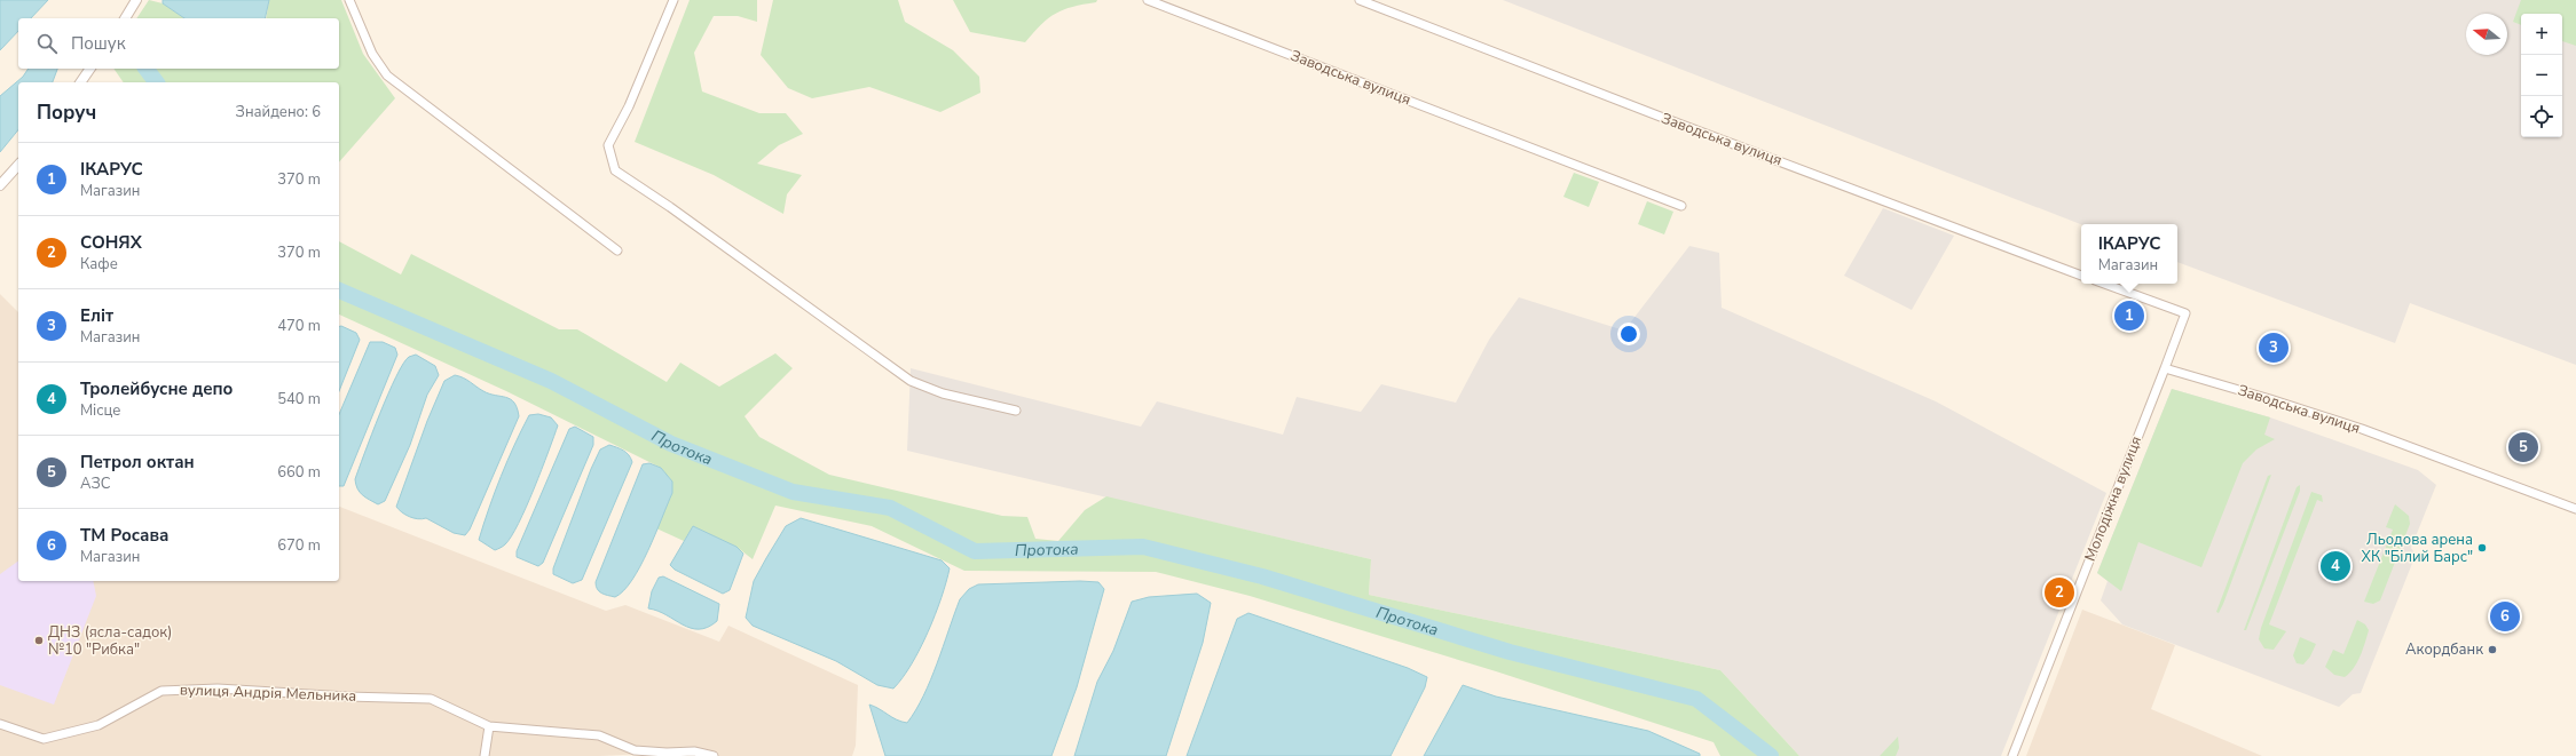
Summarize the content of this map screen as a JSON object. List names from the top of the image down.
{
  "streets": {
    "street": ["Заводська вулиця", "Молодіжна вулиця", "вулиця Андрія Мельника"]
  },
  "crossings": [
    ["Заводська вулиця", "Молодіжна вулиця"]
  ],
  "water": ["Протока"],
  "places": ["Льодова арена ХК \"Білий Барс\"", "ДНЗ (ясла-садок) №10 \"Рибка\"", "Акордбанк"],
  "north": "left",
  "page": {
    "map_buttons": ["+", "−"],
    "search": "Пошук",
    "heading": ["Поруч", "Знайдено: 6"],
    "list": [
      {
        "mark": "1",
        "name": "ІКАРУС",
        "note": "Магазин",
        "value": "370 m"
      },
      {
        "mark": "2",
        "name": "СОНЯХ",
        "note": "Кафе",
        "value": "370 m"
      },
      {
        "mark": "3",
        "name": "Еліт",
        "note": "Магазин",
        "value": "470 m"
      },
      {
        "mark": "4",
        "name": "Тролейбусне депо",
        "note": "Місце",
        "value": "540 m"
      },
      {
        "mark": "5",
        "name": "Петрол октан",
        "note": "АЗС",
        "value": "660 m"
      },
      {
        "mark": "6",
        "name": "ТМ Росава",
        "note": "Магазин",
        "value": "670 m"
      }
    ],
    "popup": ["ІКАРУС", "Магазин"],
    "pins": [
      "1",
      "3",
      "5",
      "4",
      "2",
      "6"
    ]
  }
}
